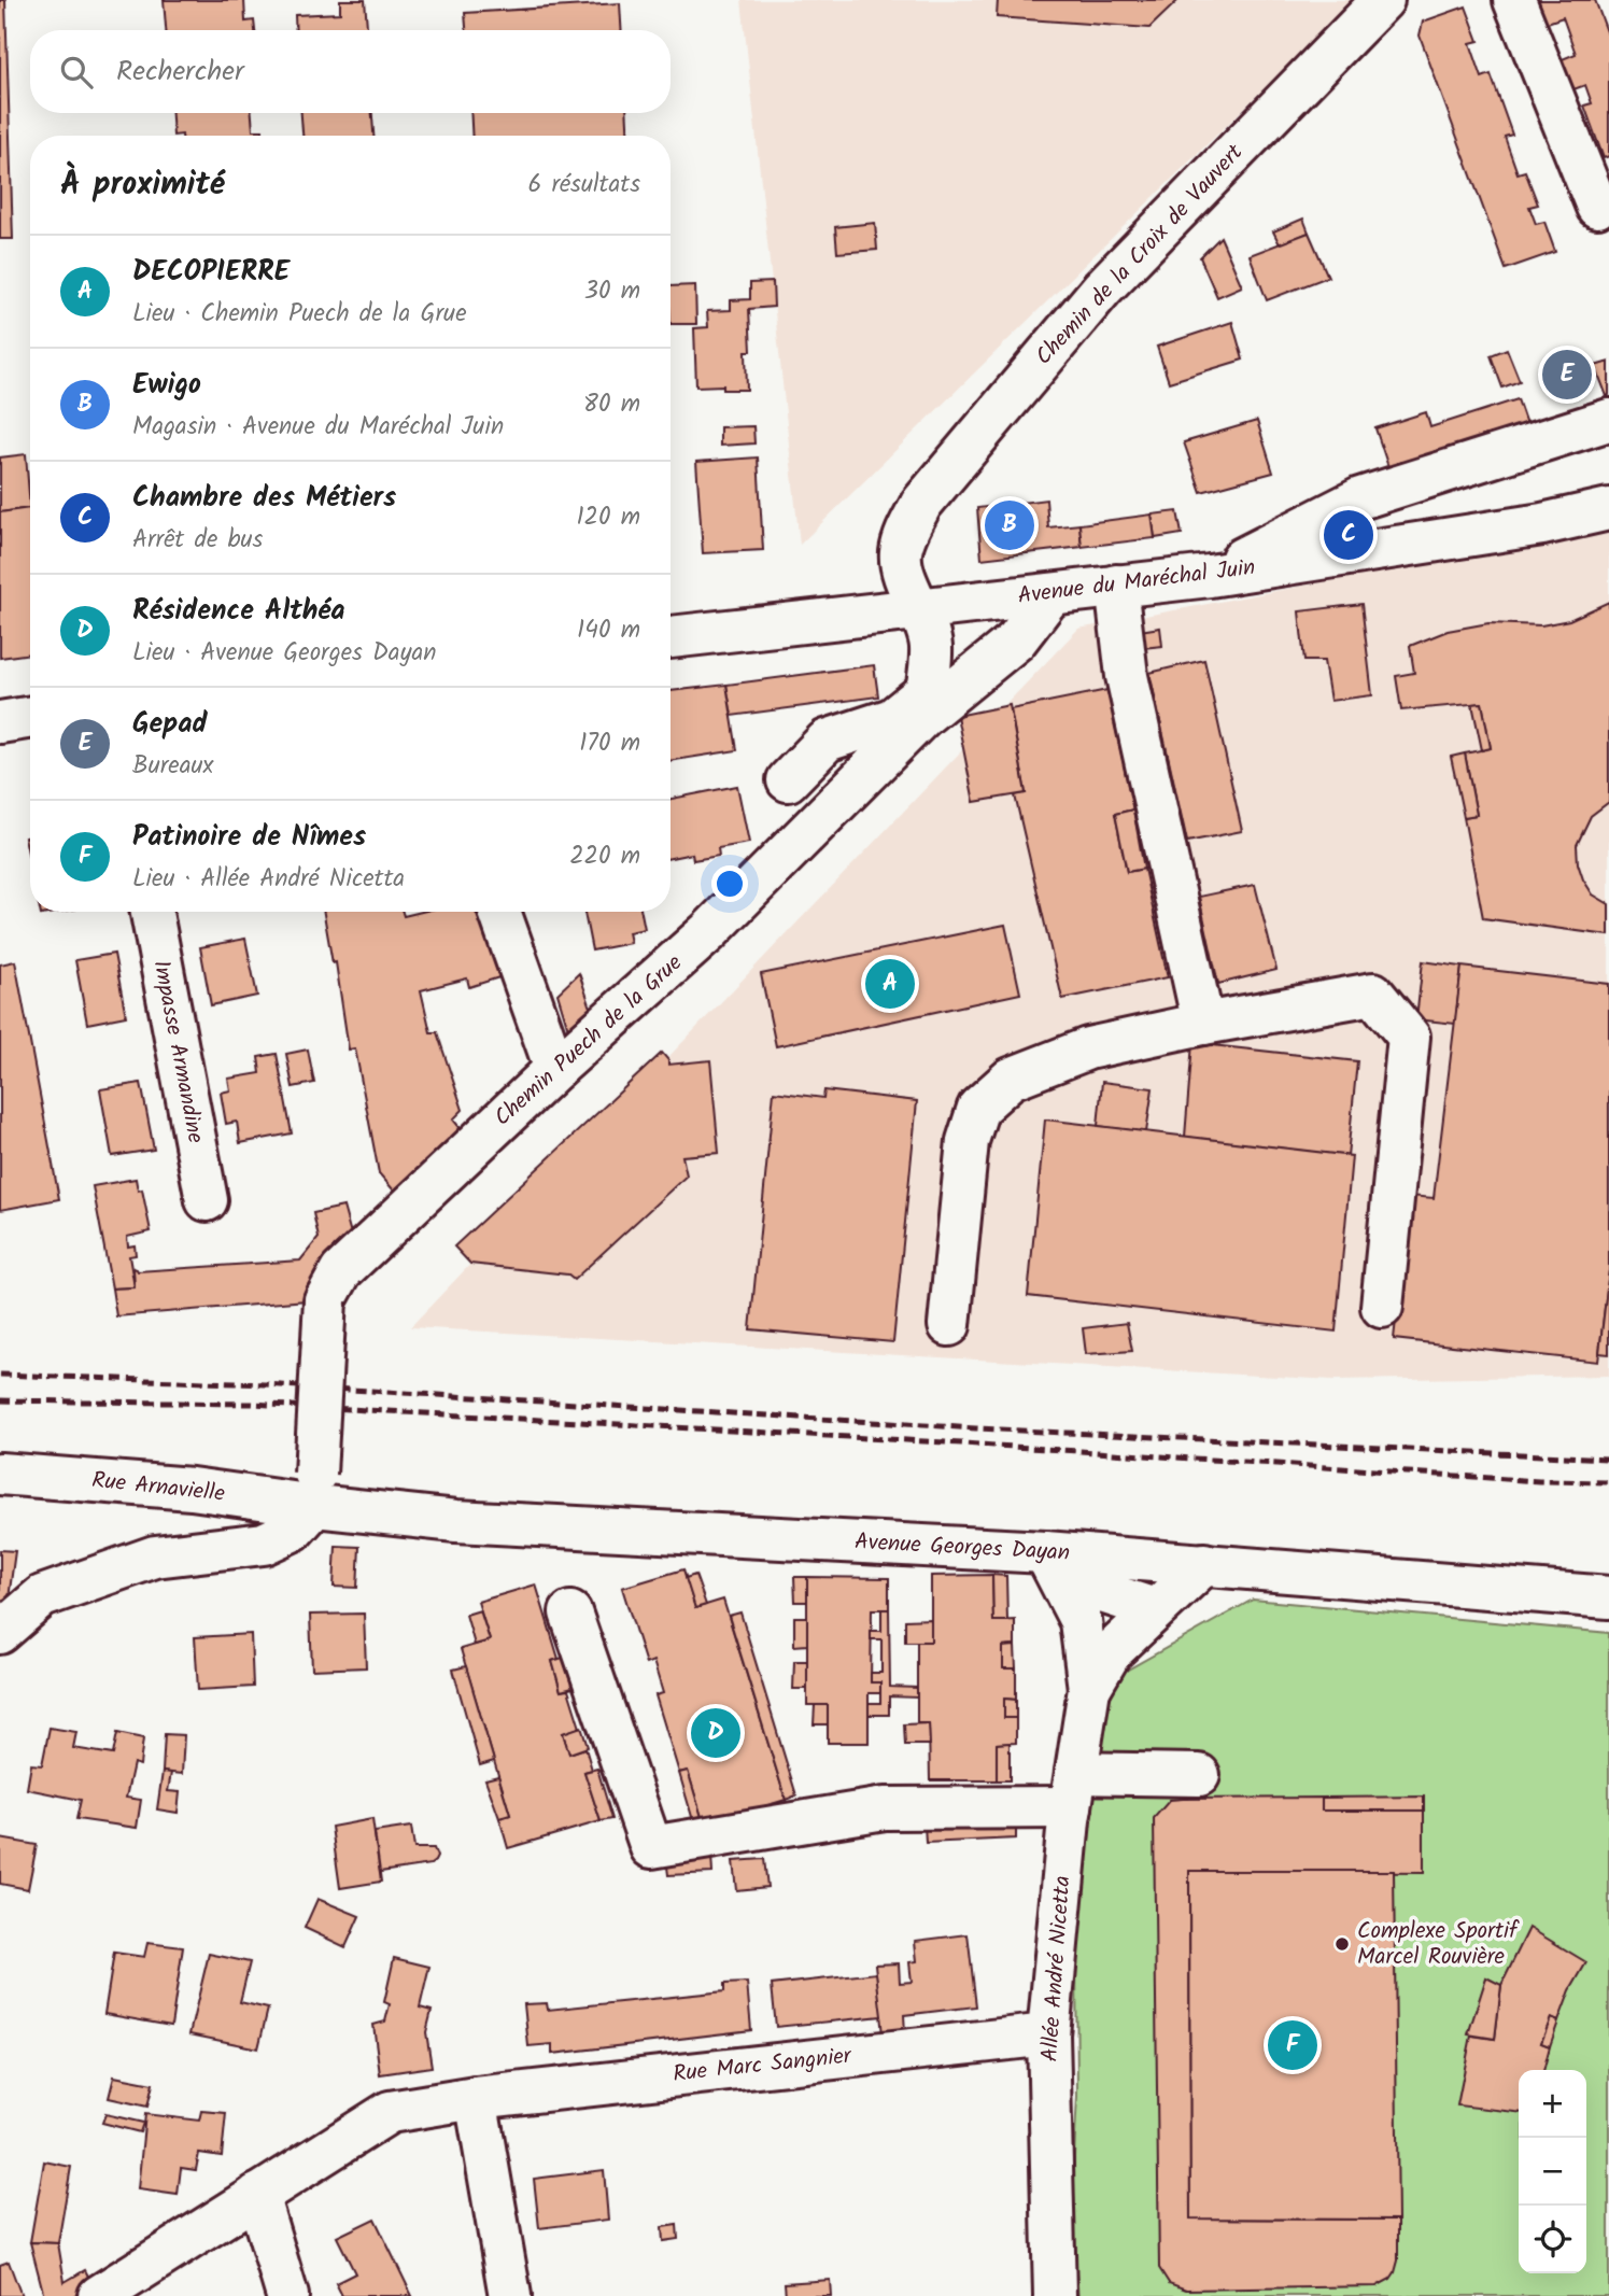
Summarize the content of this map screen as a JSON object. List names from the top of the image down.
{
  "streets": {
    "street": [
      "Chemin de la Croix de Vauvert",
      "Avenue du Maréchal Juin",
      "Chemin Puech de la Grue",
      "Impasse Armandine",
      "Rue Arnavielle",
      "Avenue Georges Dayan",
      "Allée André Nicetta",
      "Rue Marc Sangnier"
    ]
  },
  "crossings": [
    ["Chemin de la Croix de Vauvert", "Avenue du Maréchal Juin"],
    ["Chemin Puech de la Grue", "Rue Arnavielle"],
    ["Chemin Puech de la Grue", "Avenue Georges Dayan"],
    ["Rue Arnavielle", "Avenue Georges Dayan"],
    ["Avenue Georges Dayan", "Allée André Nicetta"],
    ["Allée André Nicetta", "Rue Marc Sangnier"]
  ],
  "places": ["Complexe Sportif Marcel Rouvière"],
  "page": {
    "search": "Rechercher",
    "heading": ["À proximité", "6 résultats"],
    "list": [
      {
        "mark": "A",
        "name": "DECOPIERRE",
        "note": "Lieu · Chemin Puech de la Grue",
        "value": "30 m"
      },
      {
        "mark": "B",
        "name": "Ewigo",
        "note": "Magasin · Avenue du Maréchal Juin",
        "value": "80 m"
      },
      {
        "mark": "C",
        "name": "Chambre des Métiers",
        "note": "Arrêt de bus",
        "value": "120 m"
      },
      {
        "mark": "D",
        "name": "Résidence Althéa",
        "note": "Lieu · Avenue Georges Dayan",
        "value": "140 m"
      },
      {
        "mark": "E",
        "name": "Gepad",
        "note": "Bureaux",
        "value": "170 m"
      },
      {
        "mark": "F",
        "name": "Patinoire de Nîmes",
        "note": "Lieu · Allée André Nicetta",
        "value": "220 m"
      }
    ],
    "pins": [
      "E",
      "B",
      "C",
      "A",
      "D",
      "F"
    ],
    "map_buttons": ["+", "−"]
  }
}
